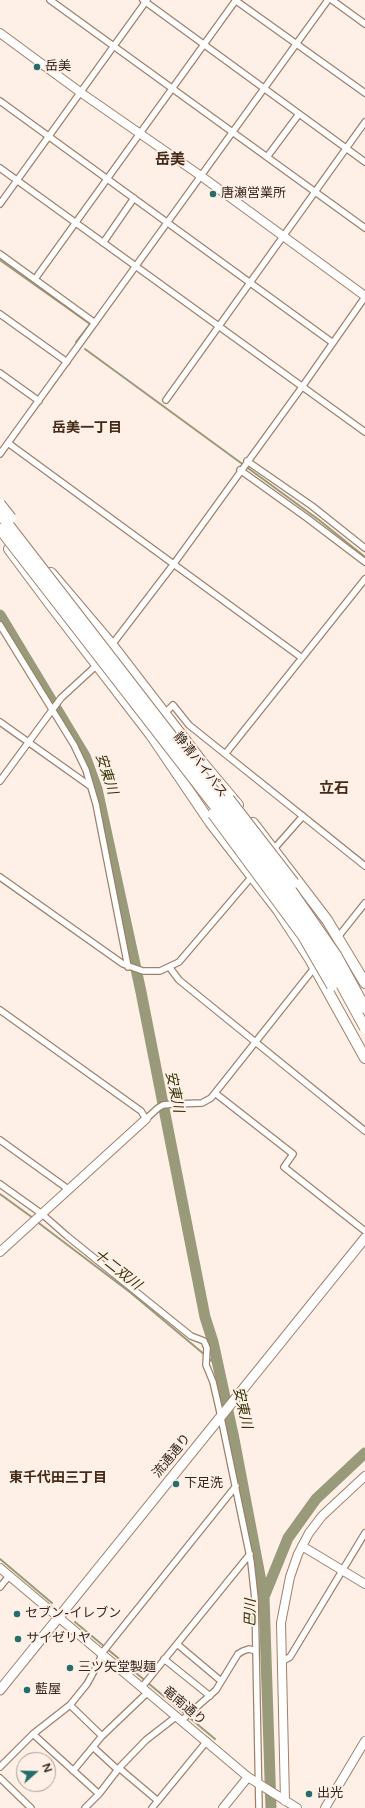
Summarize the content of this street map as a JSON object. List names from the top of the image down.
{
  "streets": {
    "highway": ["静清バイパス"],
    "main road": ["流通通り"],
    "street": ["竜南通り"]
  },
  "crossings": [
    ["流通通り", "竜南通り"]
  ],
  "districts": [
    "岳美",
    "岳美一丁目",
    "立石",
    "東千代田三丁目"
  ],
  "water": ["安東川", "十二双川", "巴川"],
  "places": [
    "岳美",
    "唐瀬営業所",
    "下足洗",
    "セブン-イレブン",
    "サイゼリヤ",
    "三ツ矢堂製麺",
    "藍屋",
    "出光"
  ],
  "north": "right"
}
